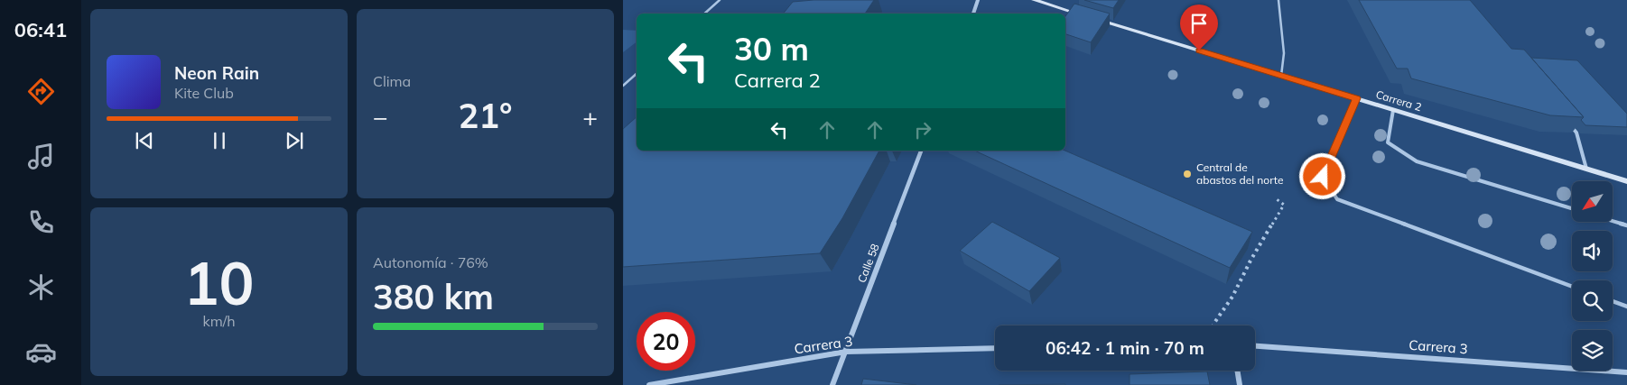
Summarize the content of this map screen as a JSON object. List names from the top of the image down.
{
  "streets": {
    "street": ["Carrera 2", "Calle 58", "Carrera 3"]
  },
  "crossings": [
    ["Calle 58", "Carrera 3"]
  ],
  "places": ["Central de abastos del norte"],
  "north": "bottom left",
  "page": {
    "tabs": "06:41",
    "tile": [
      "Clima",
      ["10", "km/h"],
      ["Autonomía · 76%", "380 km"]
    ],
    "turn": ["30 m", "Carrera 2"],
    "song": ["Neon Rain", "Kite Club"],
    "heat": ["−", "21°", "+"],
    "limit": "20",
    "trip": "06:42 · 1 min · 70 m"
  }
}
